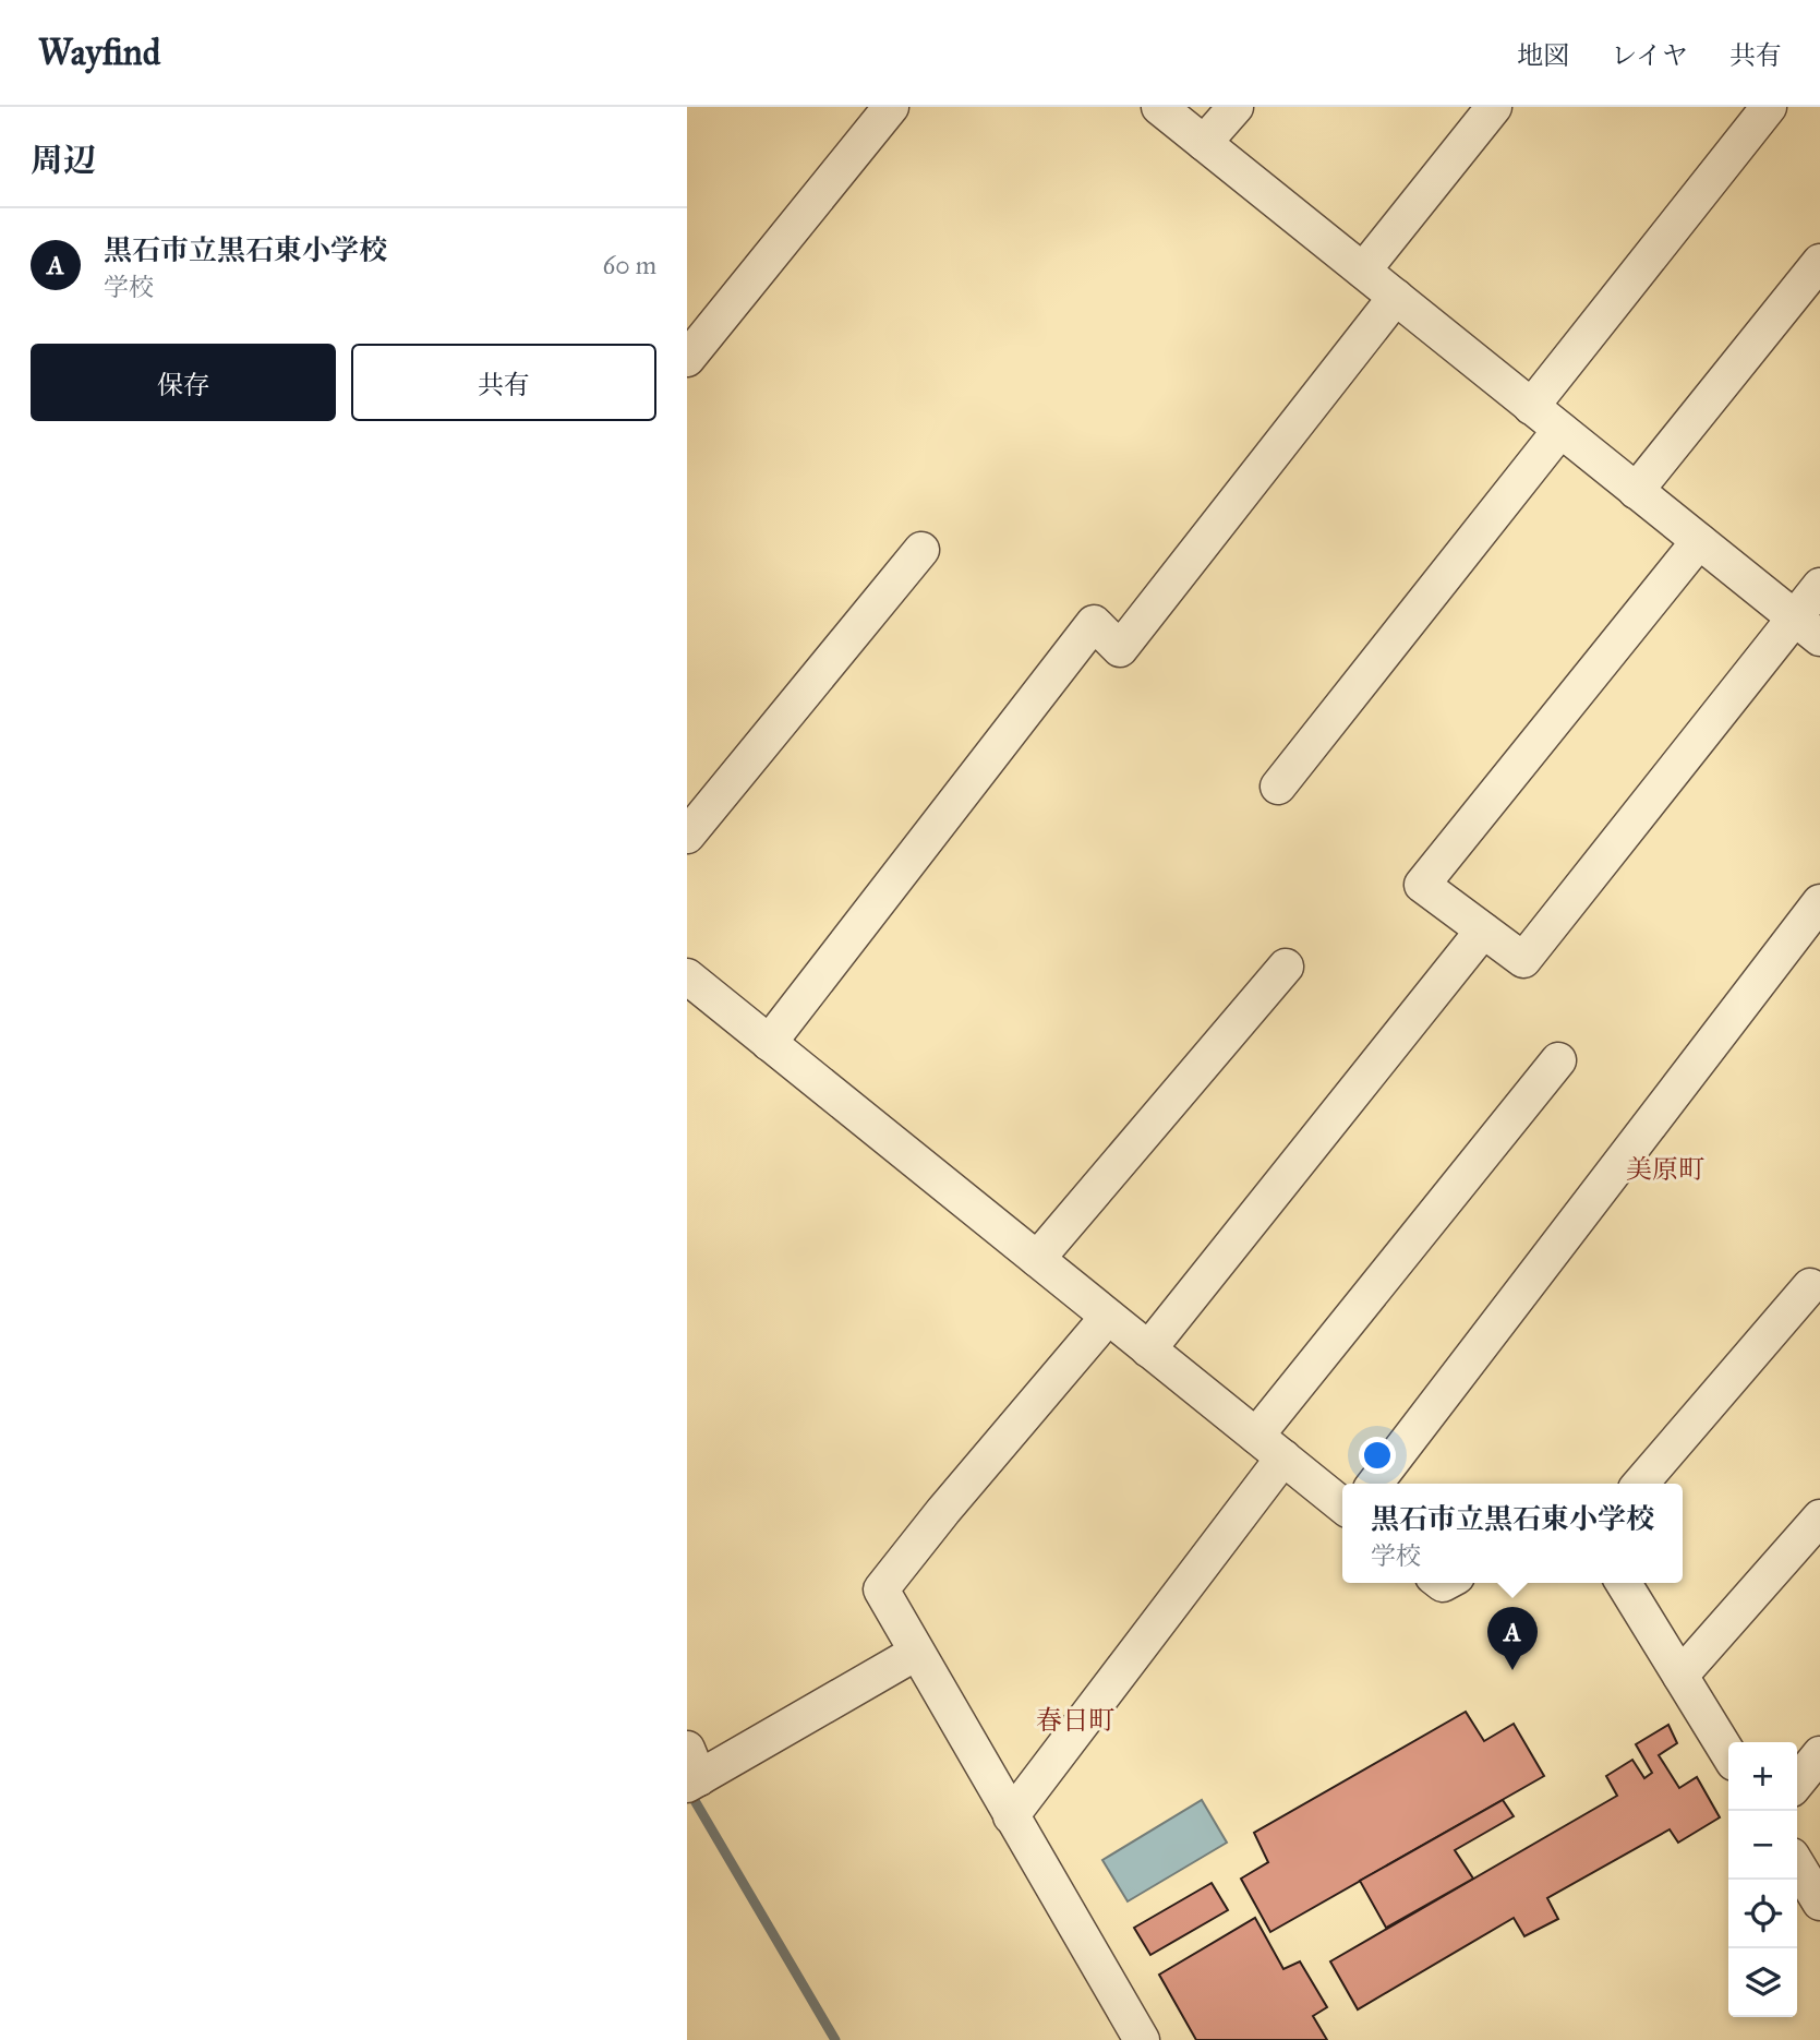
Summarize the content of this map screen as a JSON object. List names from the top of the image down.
{
  "districts": ["美原町", "春日町"],
  "page": {
    "header": "Wayfind",
    "nav": ["地図", "レイヤ", "共有"],
    "heading": "周辺",
    "list": [
      {
        "mark": "A",
        "name": "黒石市立黒石東小学校",
        "note": "学校",
        "value": "60 m"
      }
    ],
    "buttons": ["保存", "共有"],
    "popup": ["黒石市立黒石東小学校", "学校"],
    "pins": "A",
    "map_buttons": ["+", "−"]
  }
}
